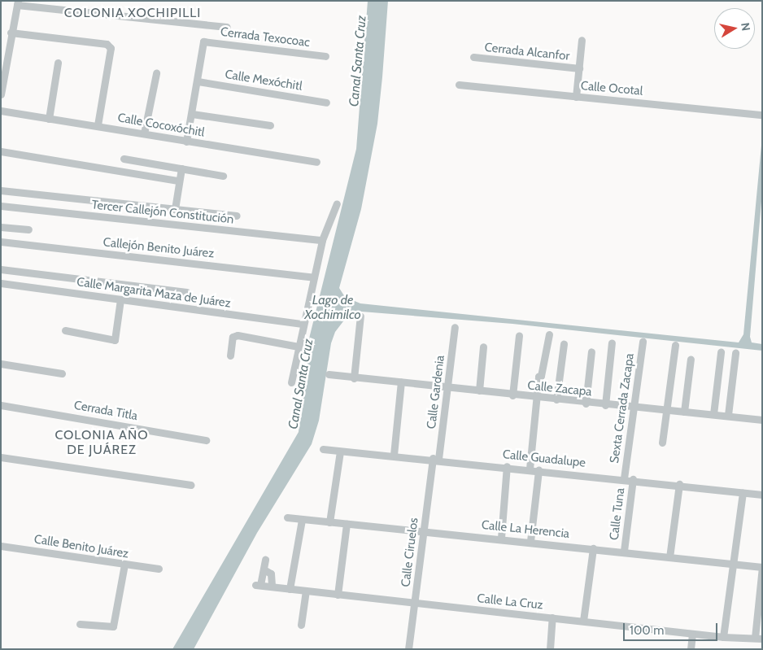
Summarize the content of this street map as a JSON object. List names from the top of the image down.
{
  "streets": {
    "street": [
      "Cerrada Texocoac",
      "Cerrada Alcanfor",
      "Calle Mexóchitl",
      "Calle Ocotal",
      "Calle Cocoxóchitl",
      "Tercer Callejón Constitución",
      "Callejón Benito Juárez",
      "Calle Margarita Maza de Juárez",
      "Calle Zacapa",
      "Calle Gardenia",
      "Sexta Cerrada Zacapa",
      "Cerrada Titla",
      "Calle Guadalupe",
      "Calle Tuna",
      "Calle La Herencia",
      "Calle Benito Juárez",
      "Calle Ciruelos",
      "Calle La Cruz"
    ]
  },
  "crossings": [
    ["Cerrada Texocoac", "Calle Mexóchitl"],
    ["Cerrada Alcanfor", "Calle Ocotal"],
    ["Calle Zacapa", "Calle Gardenia"],
    ["Calle Zacapa", "Sexta Cerrada Zacapa"],
    ["Calle Gardenia", "Calle Guadalupe"],
    ["Calle Gardenia", "Calle Ciruelos"],
    ["Sexta Cerrada Zacapa", "Calle Guadalupe"],
    ["Calle Guadalupe", "Calle Tuna"],
    ["Calle Guadalupe", "Calle Ciruelos"],
    ["Calle Tuna", "Calle La Herencia"],
    ["Calle La Herencia", "Calle Ciruelos"],
    ["Calle Ciruelos", "Calle La Cruz"]
  ],
  "districts": ["COLONIA XOCHIPILLI", "COLONIA AÑO DE JUÁREZ"],
  "water": ["Canal Santa Cruz", "Lago de Xochimilco"],
  "scale_bar": "100 m",
  "north": "right"
}
